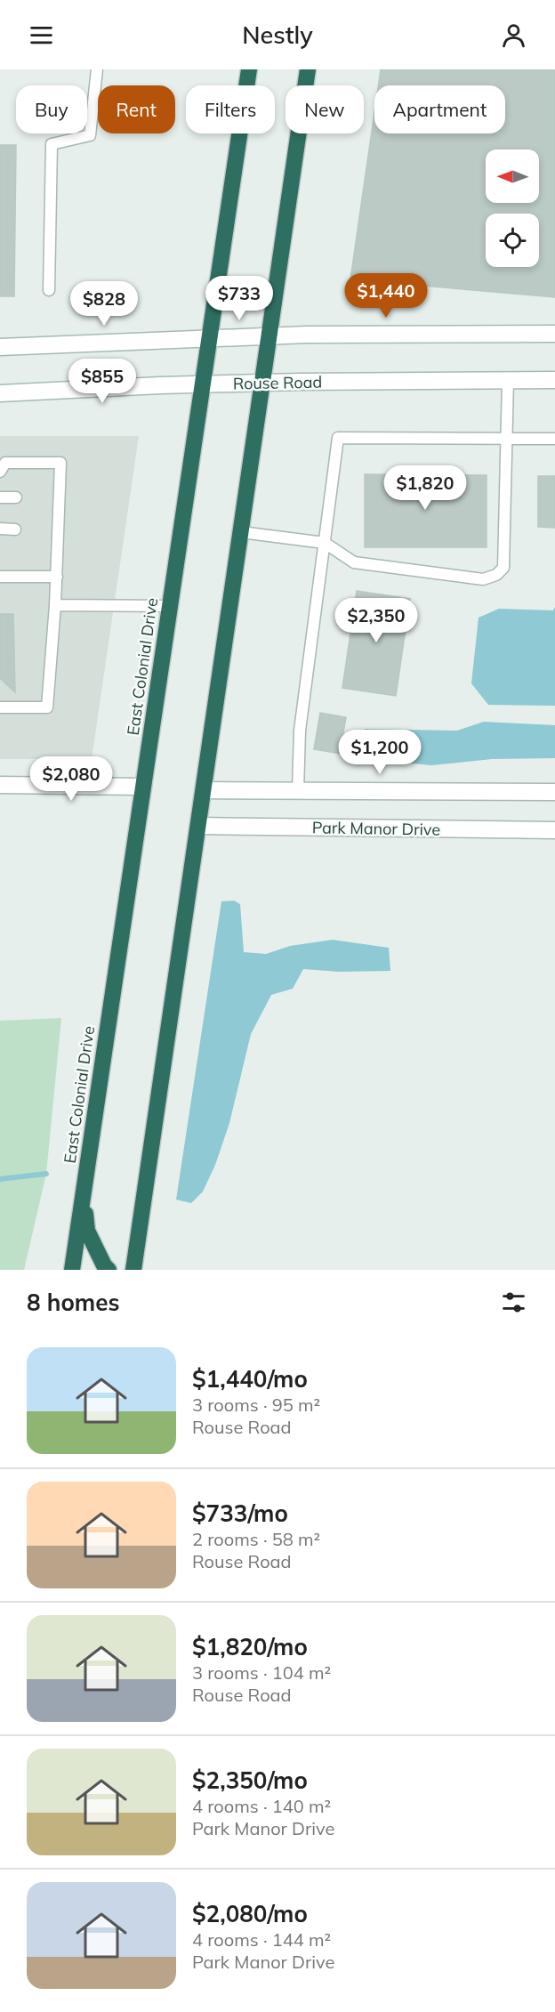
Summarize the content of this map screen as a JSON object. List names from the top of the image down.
{
  "streets": {
    "highway": ["East Colonial Drive"],
    "street": ["Rouse Road", "Park Manor Drive"]
  },
  "crossings": [
    ["Rouse Road", "East Colonial Drive"]
  ],
  "north": "left",
  "page": {
    "header": "Nestly",
    "chip": [
      "Buy",
      "Rent",
      "Filters",
      "New",
      "Apartment"
    ],
    "price": [
      "$1,440",
      "$733",
      "$828",
      "$855",
      "$1,820",
      "$2,350",
      "$1,200",
      "$2,080"
    ],
    "heading": "8 homes",
    "list": [
      {
        "name": "$1,440/mo",
        "note": "3 rooms · 95 m² · Rouse Road"
      },
      {
        "name": "$733/mo",
        "note": "2 rooms · 58 m² · Rouse Road"
      },
      {
        "name": "$1,820/mo",
        "note": "3 rooms · 104 m² · Rouse Road"
      },
      {
        "name": "$2,350/mo",
        "note": "4 rooms · 140 m² · Park Manor Drive"
      },
      {
        "name": "$2,080/mo",
        "note": "4 rooms · 144 m² · Park Manor Drive"
      }
    ]
  }
}
